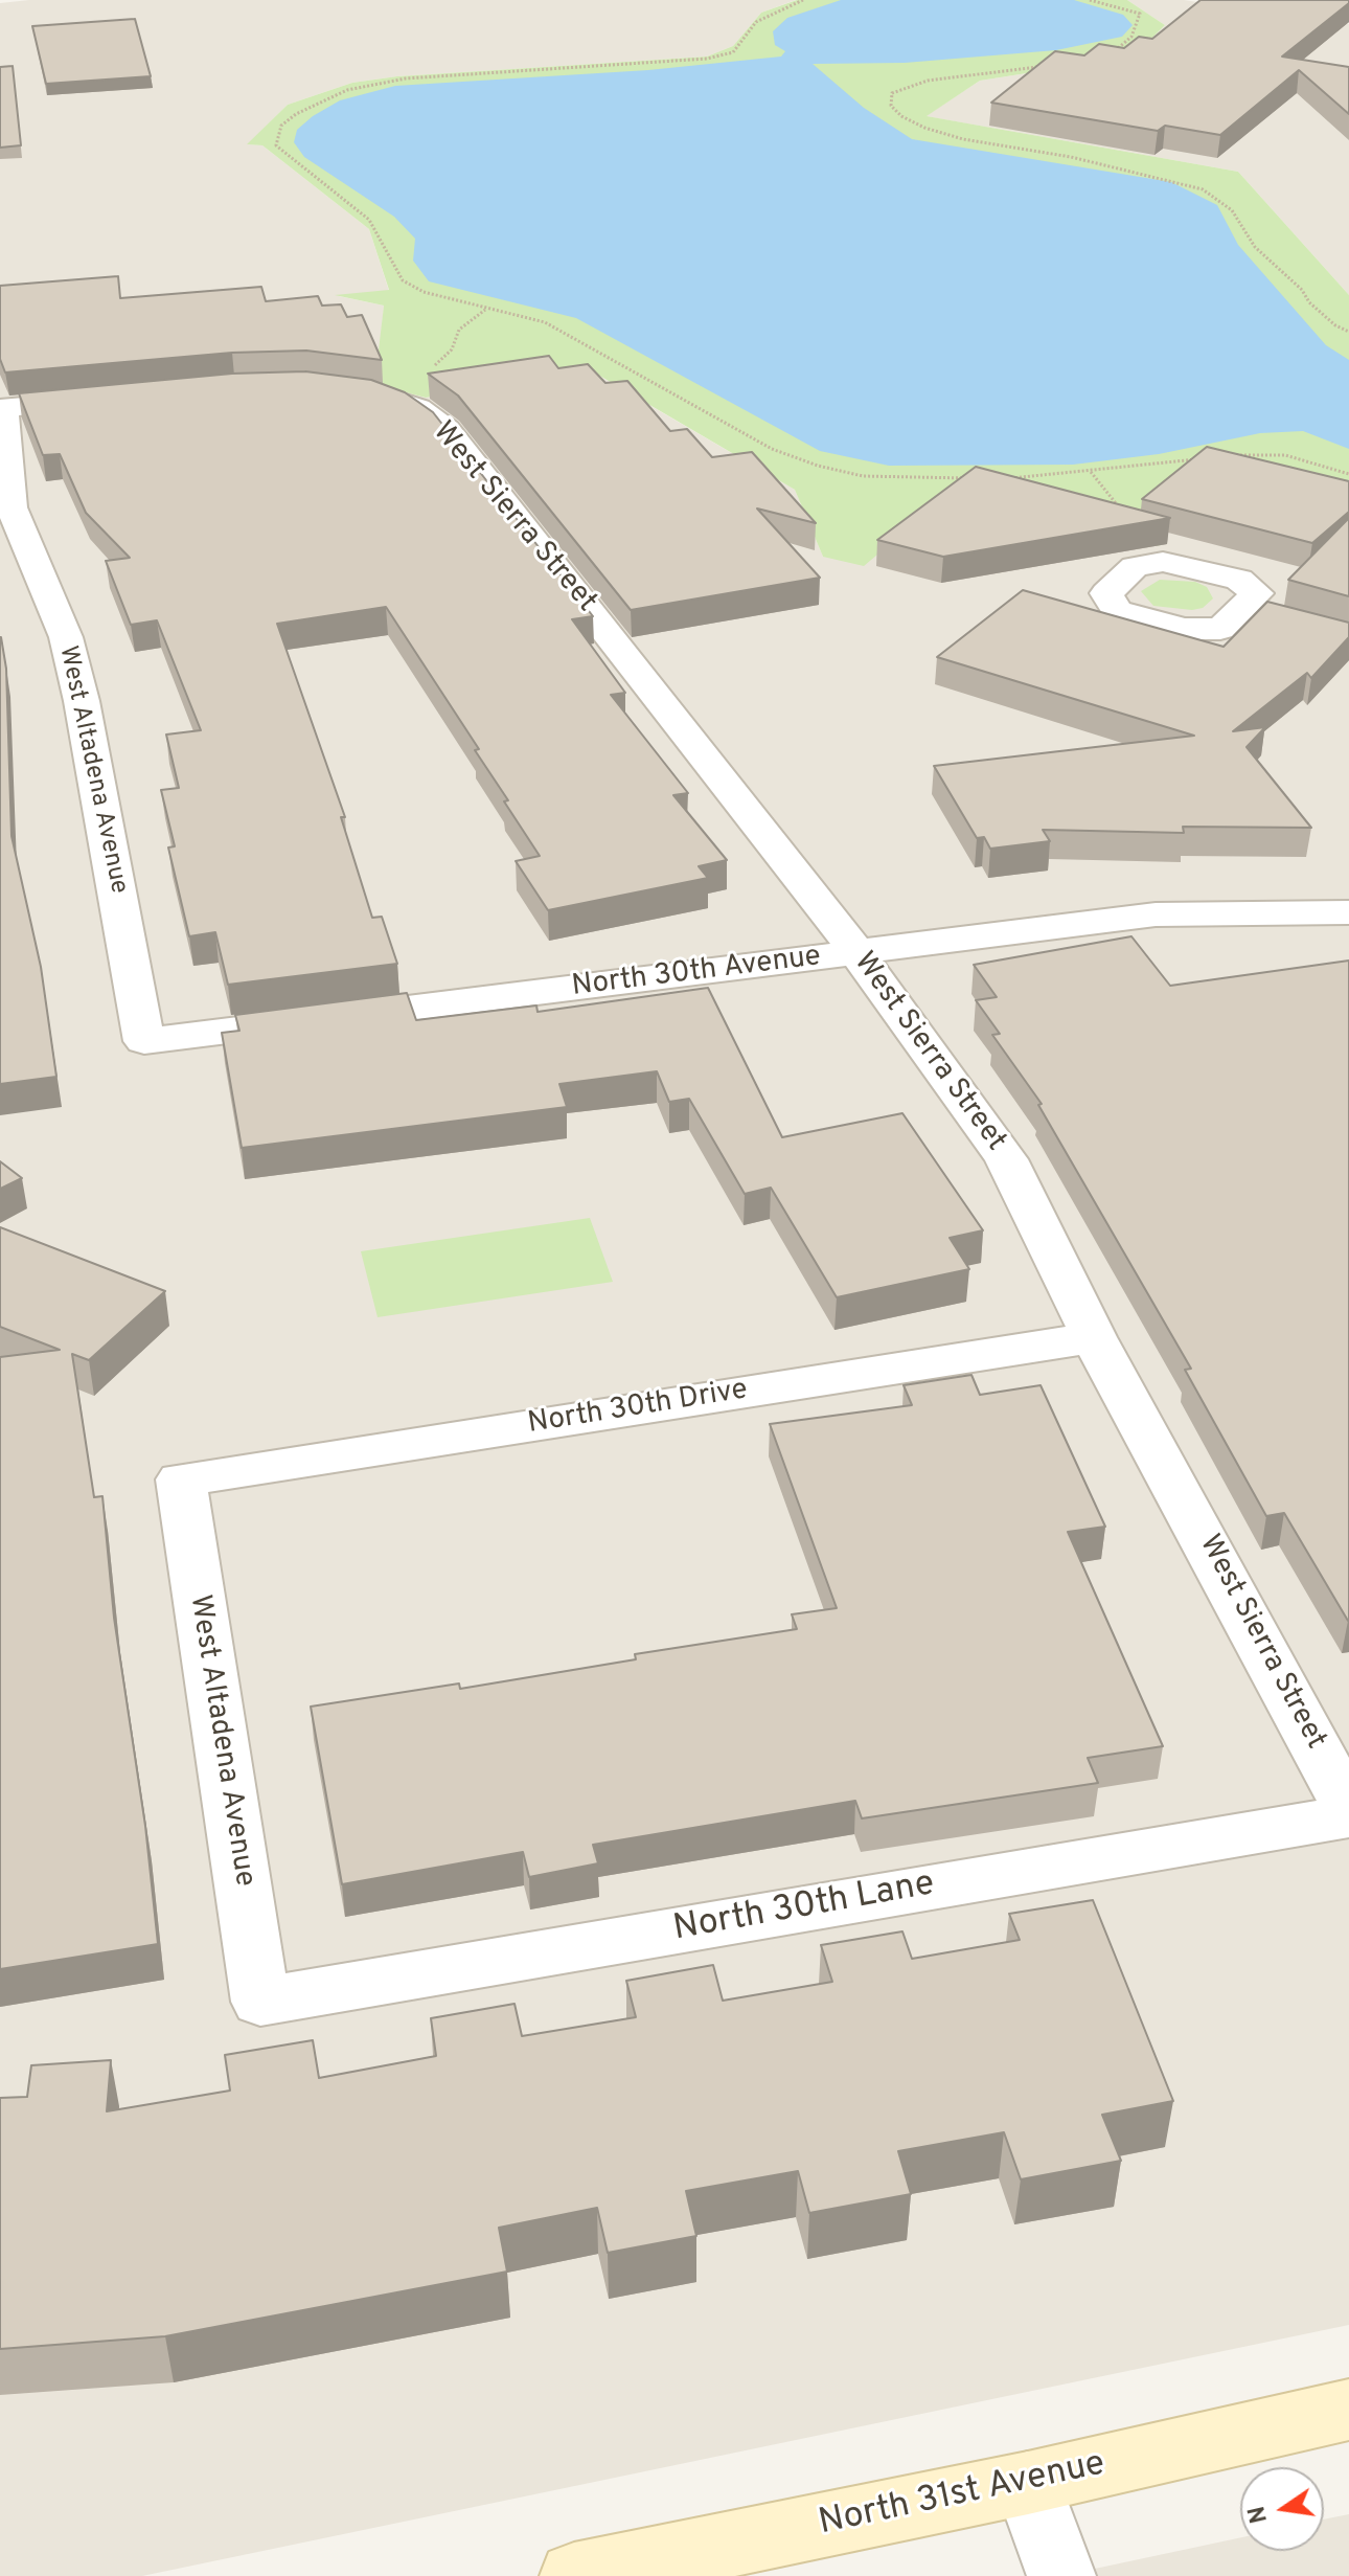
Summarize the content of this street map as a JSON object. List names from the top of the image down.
{
  "streets": {
    "street": [
      "West Sierra Street",
      "West Altadena Avenue",
      "North 30th Avenue",
      "North 30th Drive",
      "North 30th Lane",
      "North 31st Avenue"
    ]
  },
  "crossings": [
    ["West Sierra Street", "North 30th Avenue"],
    ["West Sierra Street", "North 30th Drive"],
    ["West Altadena Avenue", "North 30th Avenue"],
    ["West Altadena Avenue", "North 30th Drive"],
    ["West Altadena Avenue", "North 30th Lane"]
  ],
  "north": "left"
}
